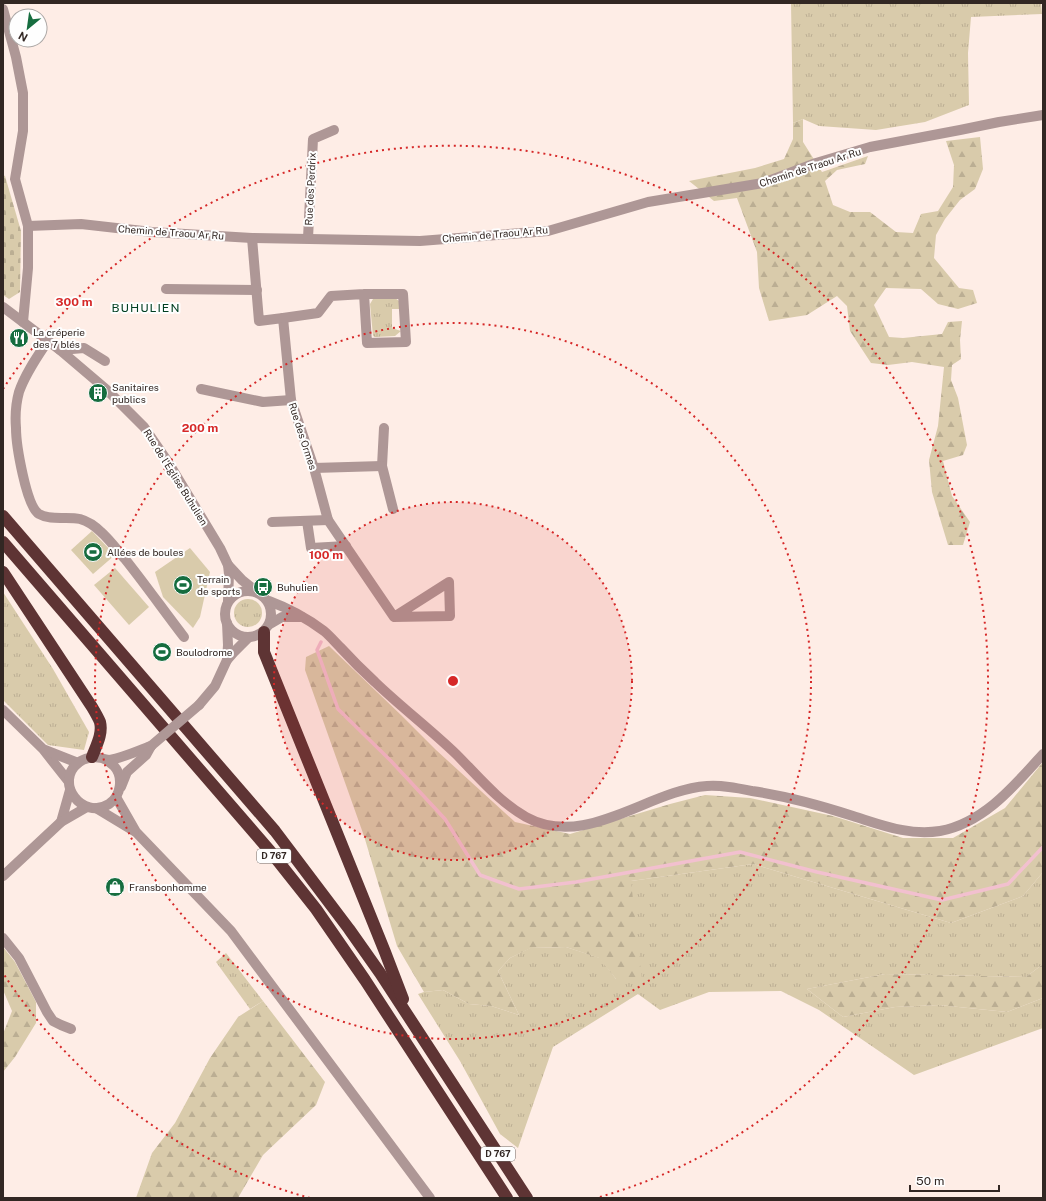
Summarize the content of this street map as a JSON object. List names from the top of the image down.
{
  "streets": {
    "highway": ["D 767"],
    "street": [
      "Chemin de Traou Ar Ru",
      "Rue des Perdrix",
      "Rue des Ormes",
      "Rue de l'Église Buhulien"
    ]
  },
  "crossings": [
    ["Chemin de Traou Ar Ru", "Rue des Perdrix"]
  ],
  "districts": ["BUHULIEN"],
  "places": {
    "restaurant": ["La créperie des 7 blés"],
    "building": ["Sanitaires publics"],
    "sports": ["Allées de boules", "Terrain de sports", "Boulodrome"],
    "bus stop": ["Buhulien"],
    "shop": ["Fransbonhomme"]
  },
  "scale_bar": "50 m",
  "north": "bottom left",
  "rings": ["300 m", "200 m", "100 m"]
}
